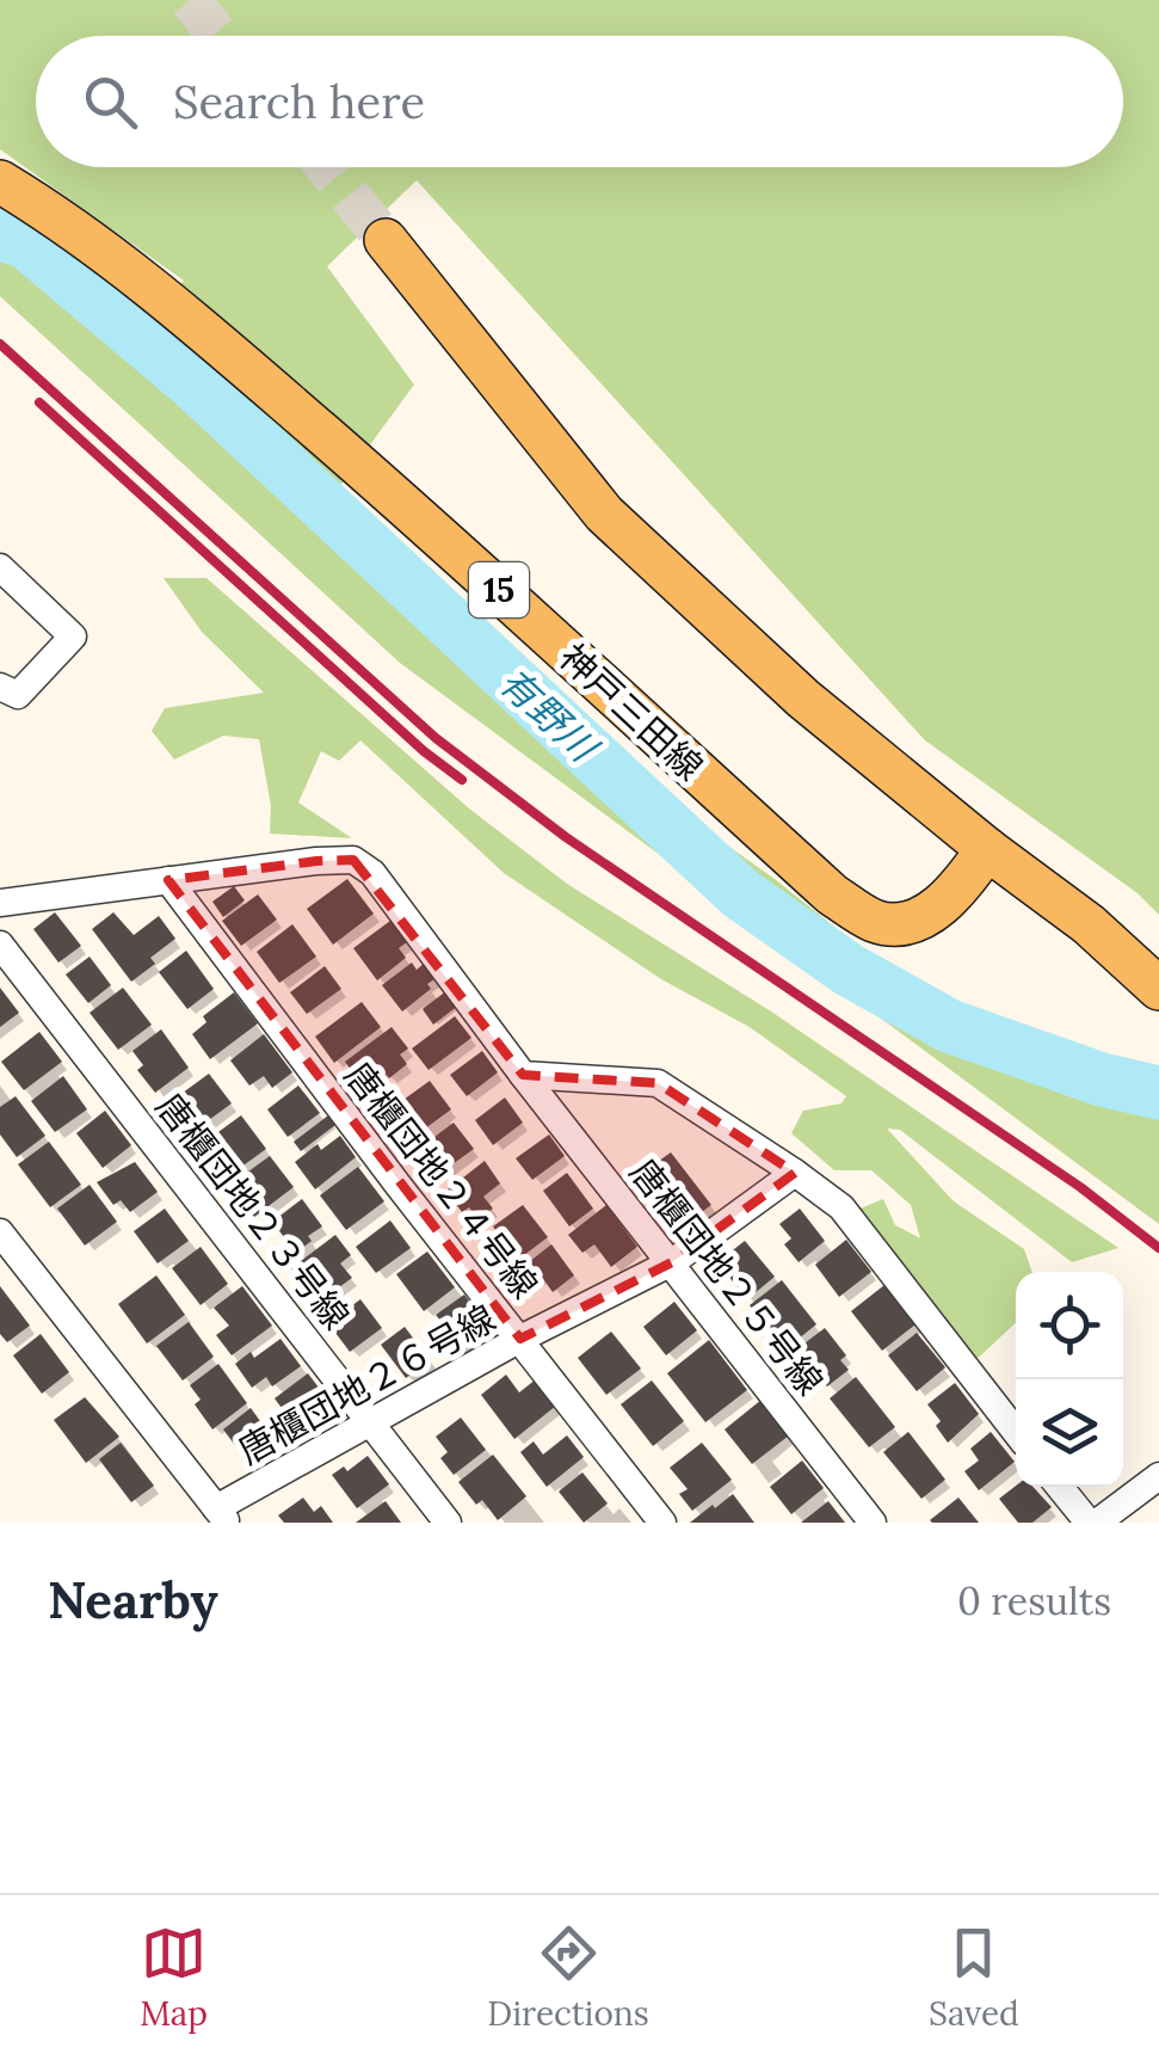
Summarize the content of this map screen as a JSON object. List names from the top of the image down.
{
  "streets": {
    "main road": ["15", "神戸三田線"],
    "street": [
      "唐櫃団地２４号線",
      "唐櫃団地２３号線",
      "唐櫃団地２５号線",
      "唐櫃団地２６号線"
    ]
  },
  "crossings": [
    ["唐櫃団地２４号線", "唐櫃団地２５号線"],
    ["唐櫃団地２４号線", "唐櫃団地２６号線"],
    ["唐櫃団地２３号線", "唐櫃団地２６号線"],
    ["唐櫃団地２５号線", "唐櫃団地２６号線"]
  ],
  "water": ["有野川"],
  "page": {
    "search": "Search here",
    "heading": ["Nearby", "0 results"],
    "nav": ["Map", "Directions", "Saved"]
  }
}
